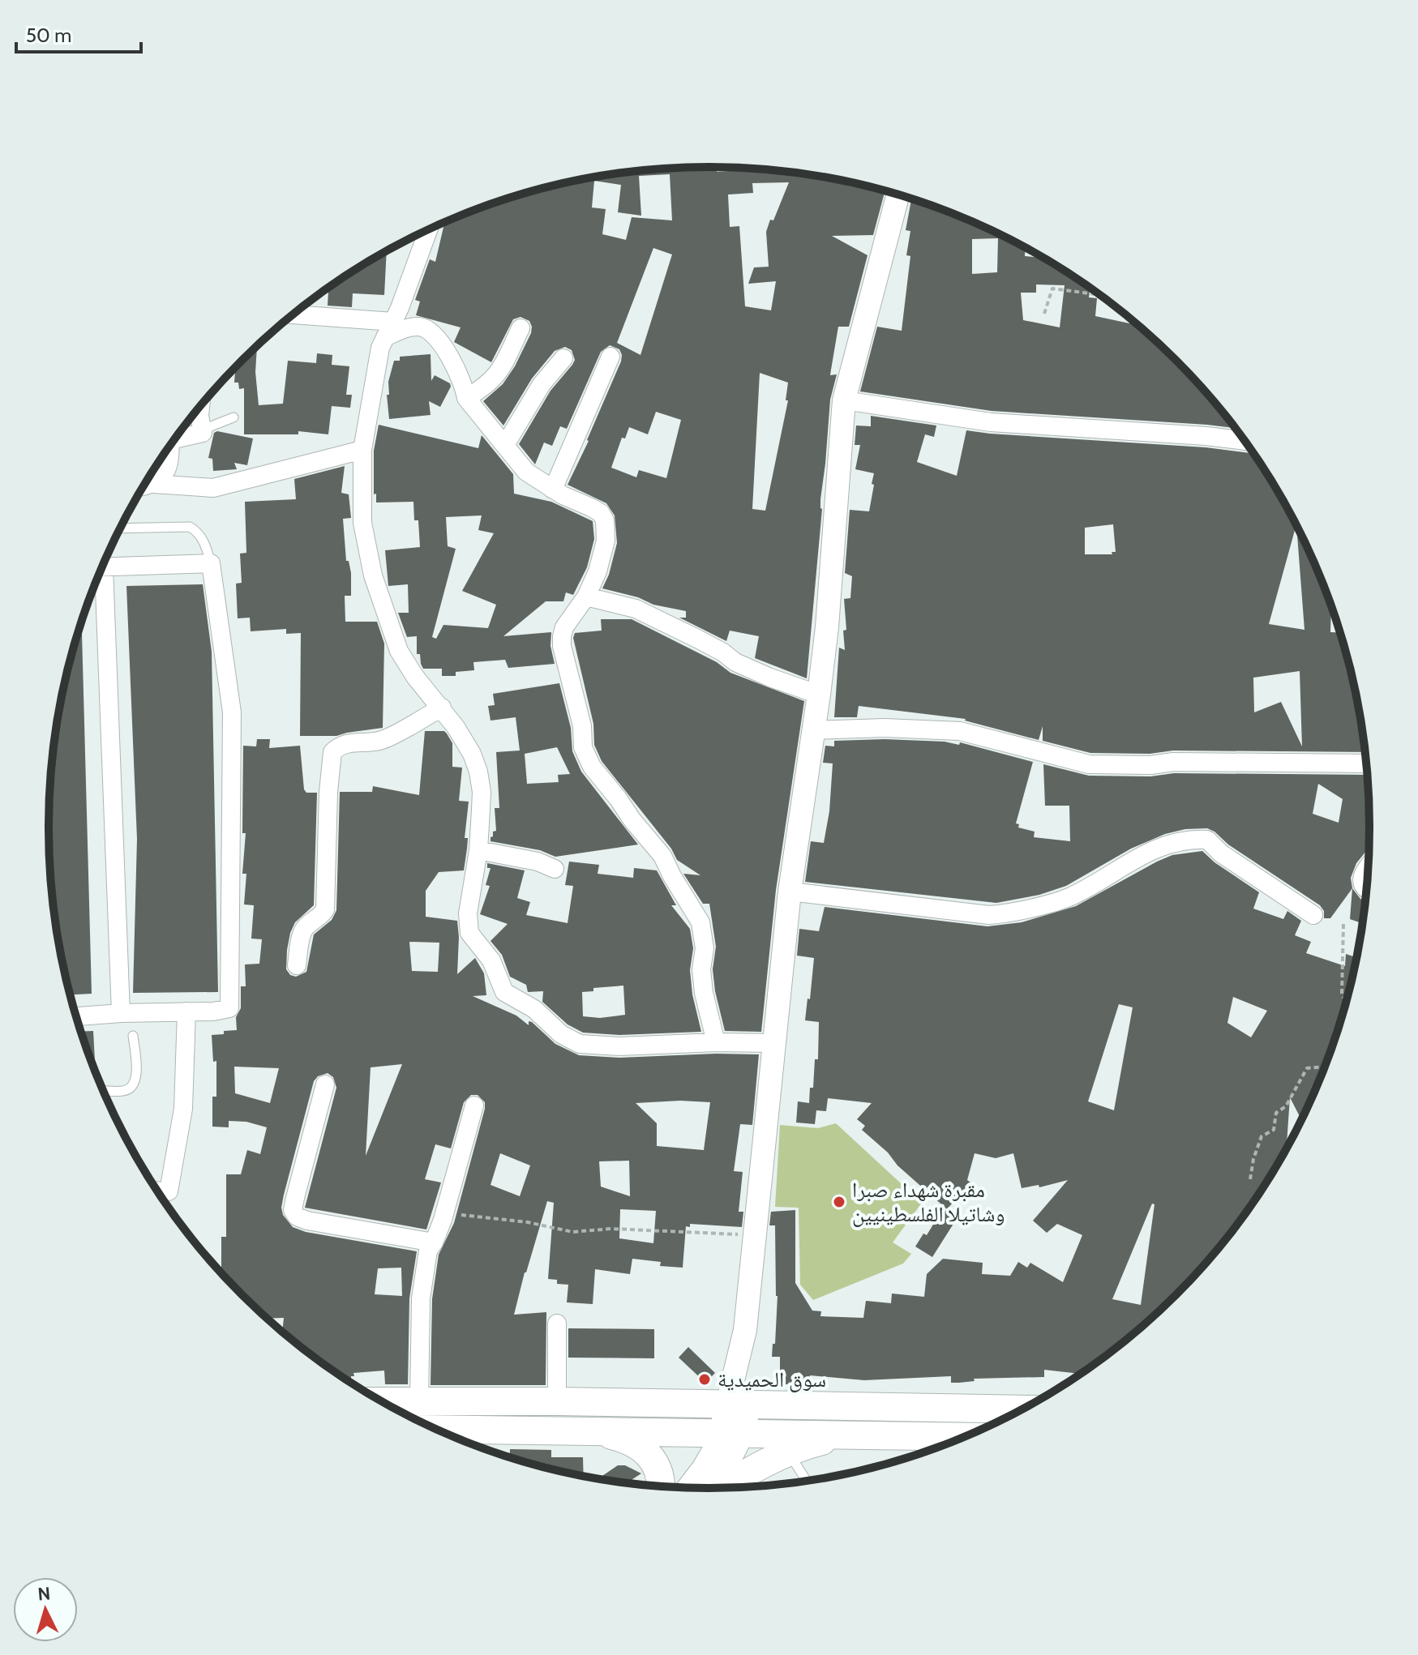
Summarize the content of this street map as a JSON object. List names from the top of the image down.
{
  "places": ["مقبرة شهداء صبرا وشاتيلا الفلسطينيين", "سوق الحمیدیة"],
  "scale_bar": "50 m",
  "north": "top"
}
